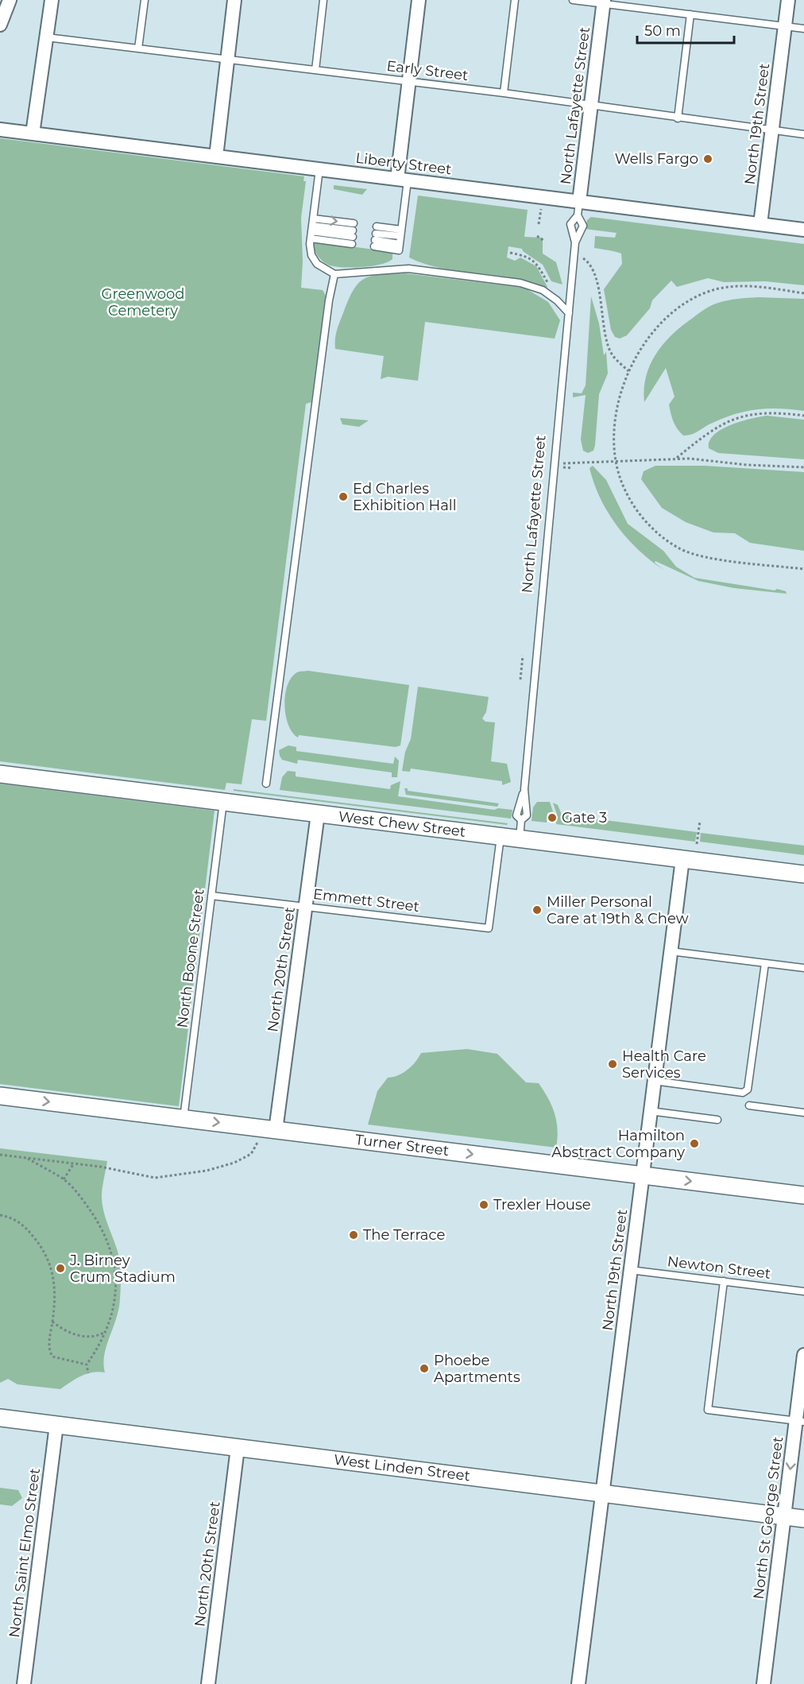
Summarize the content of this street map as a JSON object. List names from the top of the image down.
{
  "streets": {
    "street": [
      "North Lafayette Street",
      "North 19th Street",
      "Liberty Street",
      "West Chew Street",
      "North 20th Street",
      "Turner Street",
      "West Linden Street",
      "North St George Street",
      "North Saint Elmo Street"
    ],
    "lane": [
      "Early Street",
      "Emmett Street",
      "North Boone Street",
      "Newton Street"
    ]
  },
  "crossings": [
    ["Early Street", "North Lafayette Street"],
    ["Early Street", "North 19th Street"],
    ["North Lafayette Street", "Liberty Street"],
    ["North Lafayette Street", "West Chew Street"],
    ["North 19th Street", "Liberty Street"],
    ["North 19th Street", "West Chew Street"],
    ["North 19th Street", "Turner Street"],
    ["North 19th Street", "Newton Street"],
    ["North 19th Street", "West Linden Street"],
    ["West Chew Street", "Emmett Street"],
    ["West Chew Street", "North Boone Street"],
    ["West Chew Street", "North 20th Street"],
    ["Emmett Street", "North Boone Street"],
    ["Emmett Street", "North 20th Street"],
    ["North Boone Street", "Turner Street"],
    ["North 20th Street", "Turner Street"],
    ["North 20th Street", "West Linden Street"],
    ["West Linden Street", "North St George Street"],
    ["West Linden Street", "North Saint Elmo Street"]
  ],
  "one_way": ["Turner Street"],
  "parks": ["Greenwood Cemetery"],
  "places": [
    "Wells Fargo",
    "Ed Charles Exhibition Hall",
    "Gate 3",
    "Miller Personal Care at 19th & Chew",
    "Health Care Services",
    "Hamilton Abstract Company",
    "Trexler House",
    "The Terrace",
    "J. Birney Crum Stadium",
    "Phoebe Apartments"
  ],
  "scale_bar": "50 m"
}
